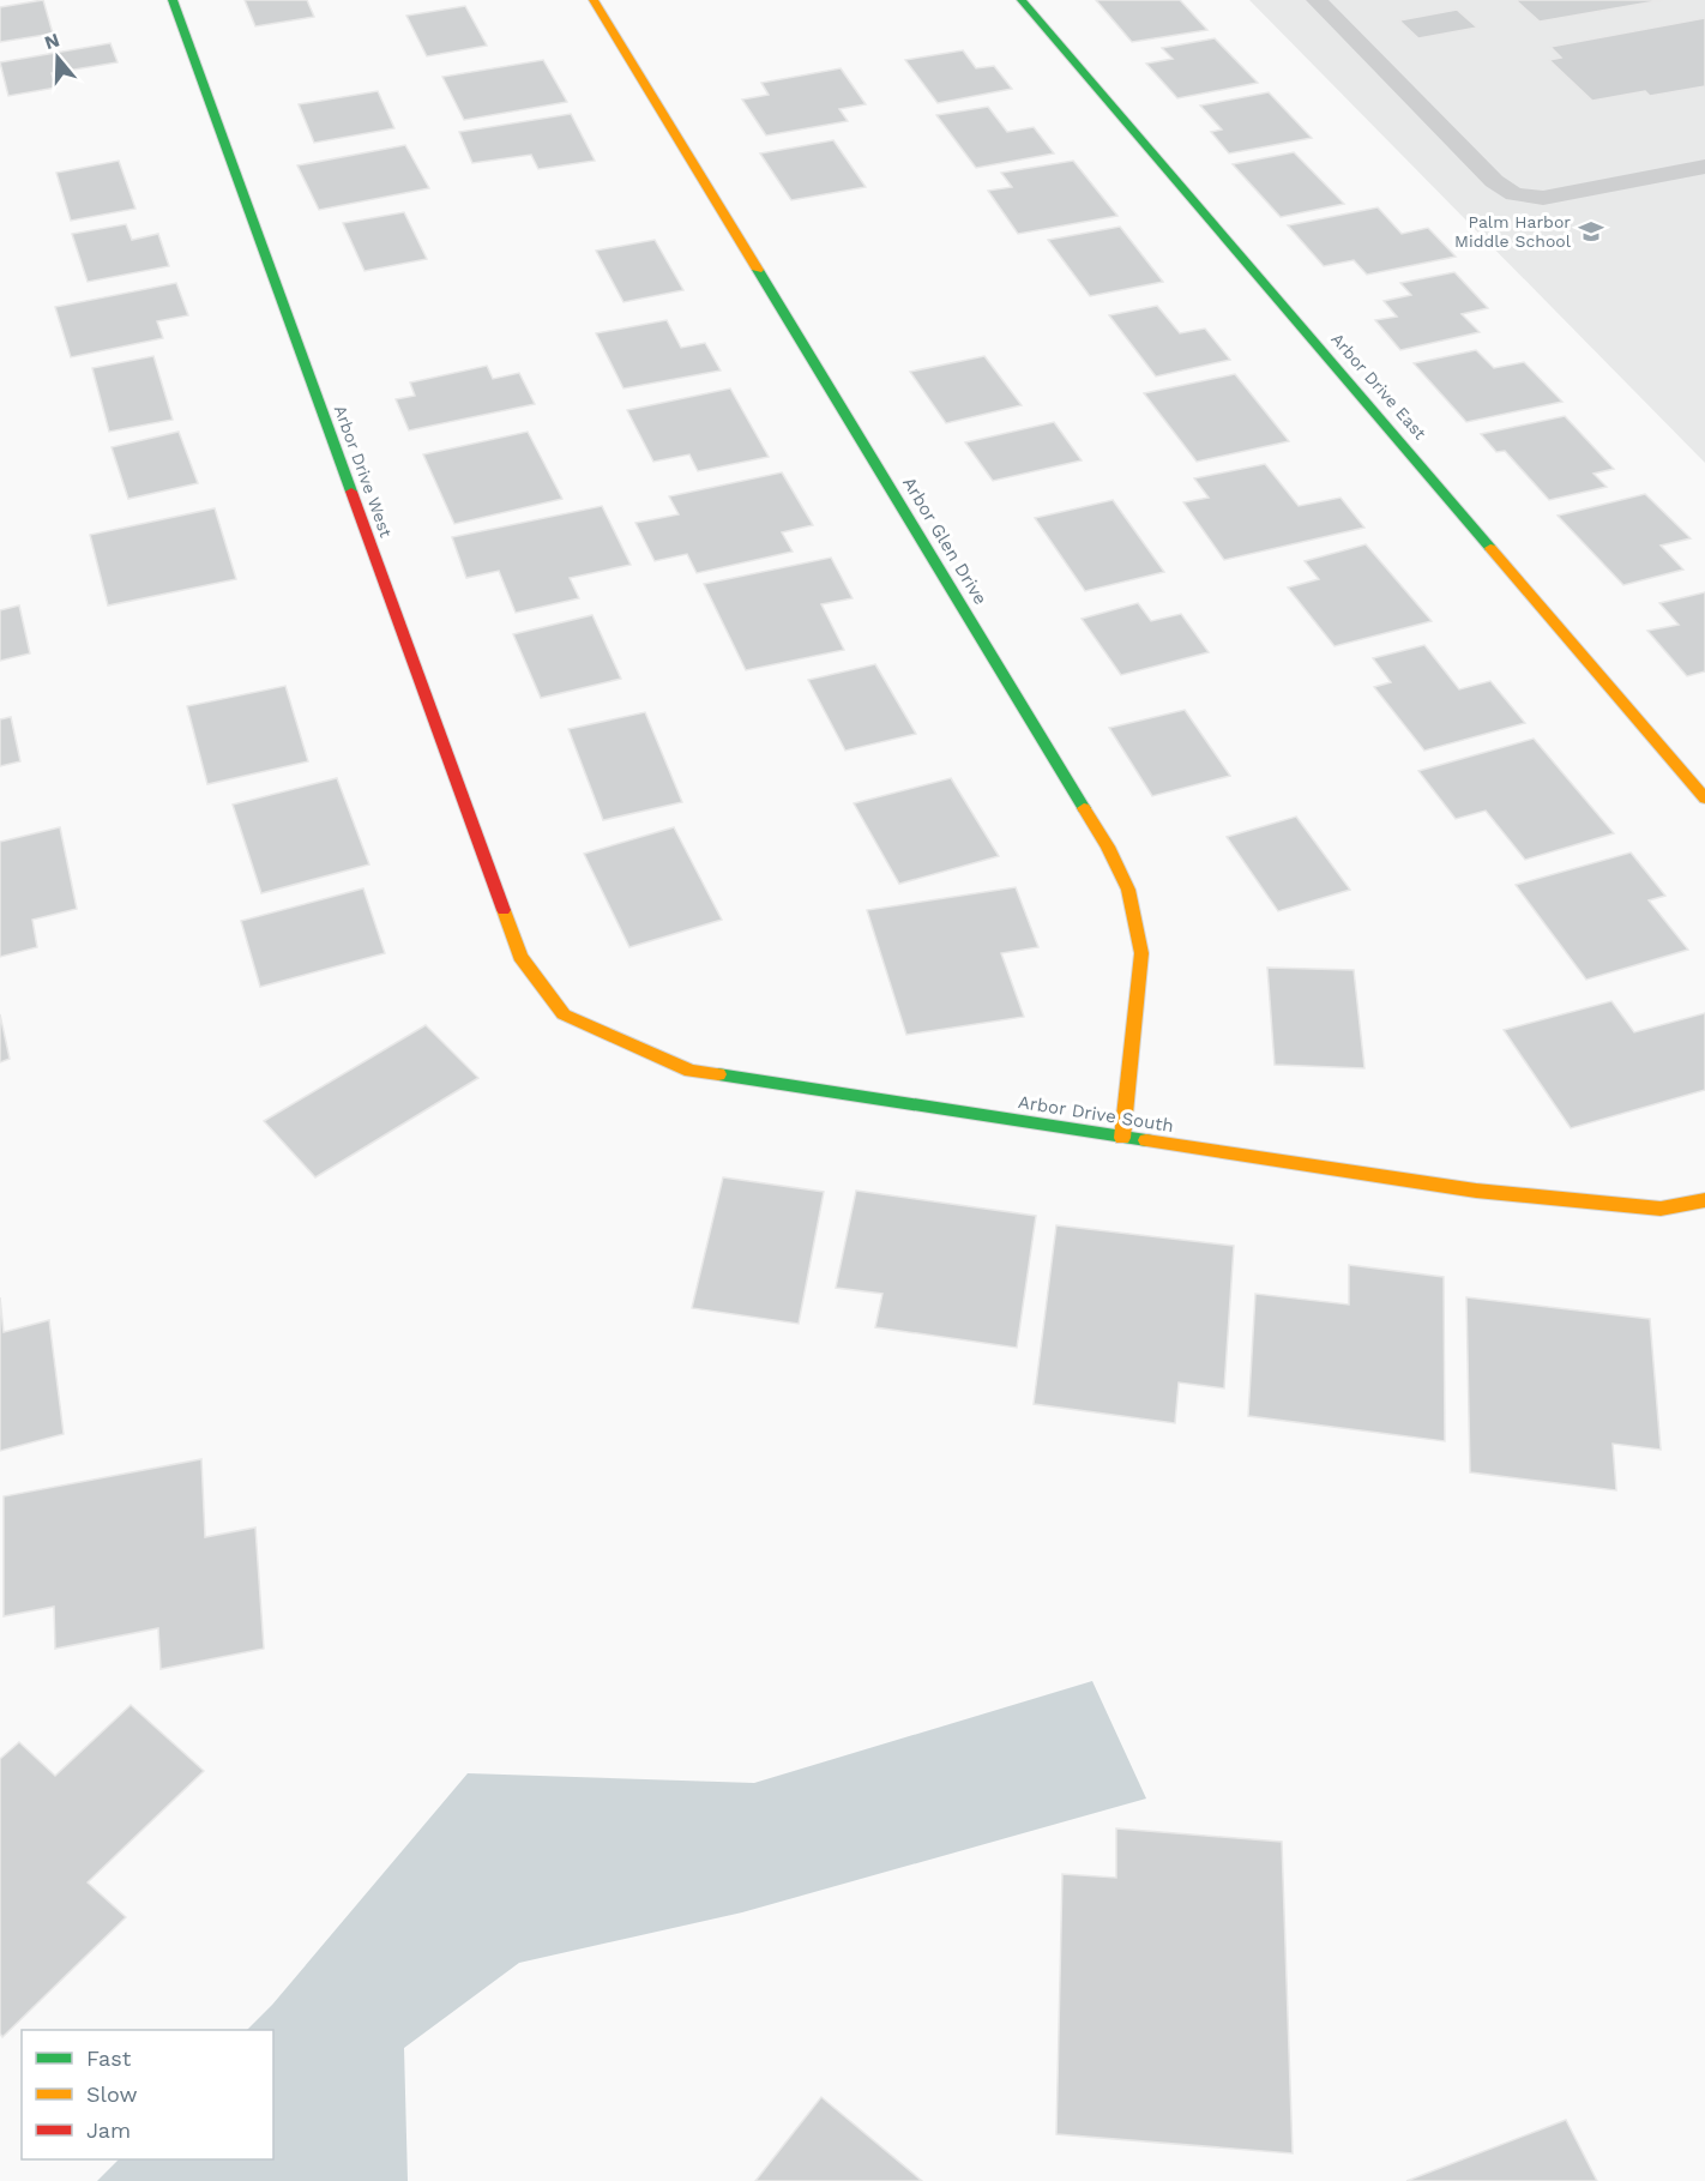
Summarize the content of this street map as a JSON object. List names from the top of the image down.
{
  "streets": {
    "street": [
      "Arbor Drive East",
      "Arbor Drive West",
      "Arbor Glen Drive",
      "Arbor Drive South"
    ]
  },
  "crossings": [
    ["Arbor Drive West", "Arbor Drive South"],
    ["Arbor Glen Drive", "Arbor Drive South"]
  ],
  "places": {
    "school or university": ["Palm Harbor Middle School"]
  },
  "legend": ["Fast", "Slow", "Jam"],
  "north": "top"
}
